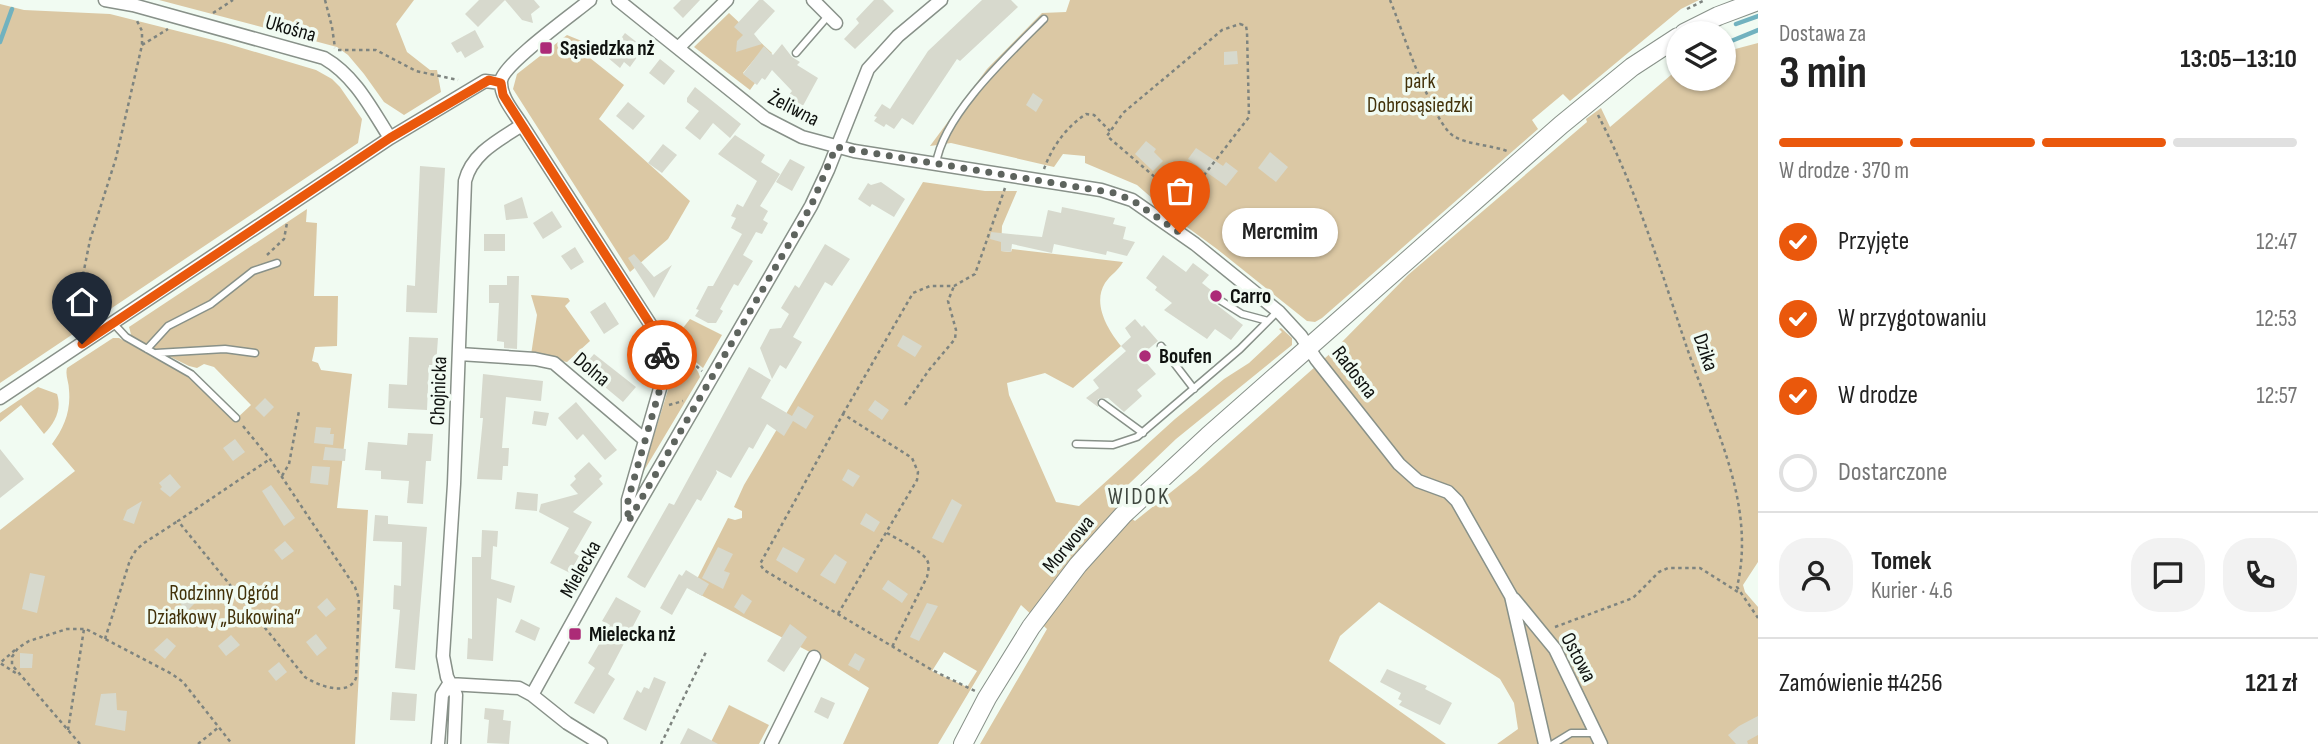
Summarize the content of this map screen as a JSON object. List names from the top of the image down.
{
  "streets": {
    "main road": ["Radosna", "Morwowa"],
    "street": [
      "Ukośna",
      "Żeliwna",
      "Dolna",
      "Chojnicka",
      "Mielecka",
      "Ostowa"
    ],
    "path": ["Dzika"]
  },
  "crossings": [
    ["Żeliwna", "Radosna"],
    ["Żeliwna", "Morwowa"],
    ["Żeliwna", "Mielecka"],
    ["Dzika", "Radosna"],
    ["Dolna", "Chojnicka"],
    ["Radosna", "Morwowa"],
    ["Radosna", "Ostowa"]
  ],
  "districts": ["WIDOK"],
  "parks": ["park Dobrosąsiedzki", "Rodzinny Ogród Działkowy „Bukowina”"],
  "places": {
    "transit": ["Sąsiedzka nż", "Mielecka nż"],
    "other": ["Mercmim", "Carro", "Boufen"]
  },
  "page": {
    "heading": ["3 min", "Dostawa za", "13:05–13:10"],
    "panel": [
      "Tomek",
      "Kurier · 4.6",
      "Zamówienie #4256",
      "121 zł"
    ],
    "bar": "W drodze · 370 m",
    "list": [
      ["Przyjęte", "12:47"],
      ["W przygotowaniu", "12:53"],
      ["W drodze", "12:57"],
      "Dostarczone"
    ],
    "bubble": "Mercmim"
  }
}
